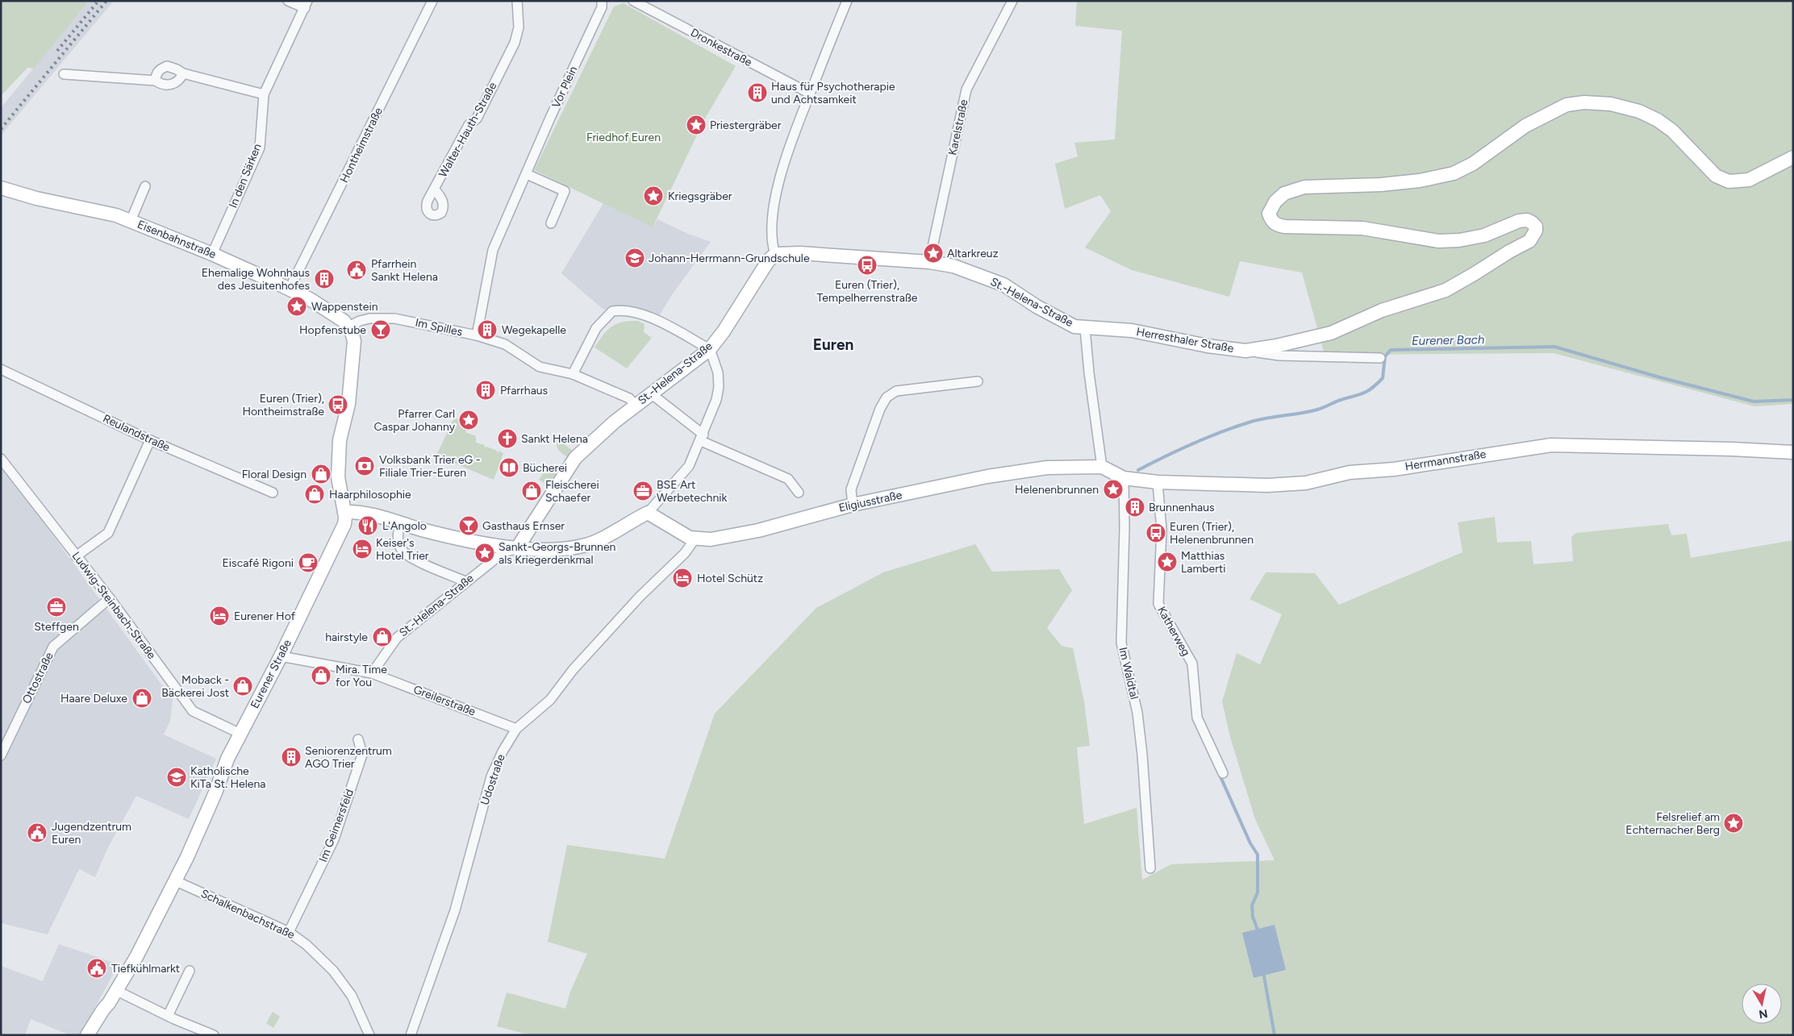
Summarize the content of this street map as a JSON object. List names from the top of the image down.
{
  "streets": {
    "street": [
      "Dronkestraße",
      "Vor Plein",
      "Karelstraße",
      "Walter-Hauth-Straße",
      "Hontheimstraße",
      "In den Särken",
      "Eisenbahnstraße",
      "St.-Helena-Straße",
      "Im Spilles",
      "Herresthaler Straße",
      "Reulandstraße",
      "Herrmannstraße",
      "Eligiusstraße",
      "Ludwig-Steinbach-Straße",
      "Katherweg",
      "Im Waldtal",
      "Eurener Straße",
      "Ottostraße",
      "Greilerstraße",
      "Udostraße",
      "Im Geimersfeld",
      "Schalkenbachstraße"
    ]
  },
  "crossings": [
    ["Vor Plein", "Im Spilles"],
    ["Karelstraße", "St.-Helena-Straße"],
    ["Hontheimstraße", "Eisenbahnstraße"],
    ["In den Särken", "Eisenbahnstraße"],
    ["Eisenbahnstraße", "Im Spilles"],
    ["Eisenbahnstraße", "Eurener Straße"],
    ["St.-Helena-Straße", "Im Spilles"],
    ["St.-Helena-Straße", "Herresthaler Straße"],
    ["St.-Helena-Straße", "Herrmannstraße"],
    ["St.-Helena-Straße", "Eligiusstraße"],
    ["St.-Helena-Straße", "Greilerstraße"],
    ["Im Spilles", "Eurener Straße"],
    ["Herrmannstraße", "Eligiusstraße"],
    ["Herrmannstraße", "Katherweg"],
    ["Herrmannstraße", "Im Waldtal"],
    ["Eligiusstraße", "Udostraße"],
    ["Ludwig-Steinbach-Straße", "Eurener Straße"],
    ["Ludwig-Steinbach-Straße", "Ottostraße"],
    ["Eurener Straße", "Schalkenbachstraße"],
    ["Greilerstraße", "Udostraße"],
    ["Im Geimersfeld", "Schalkenbachstraße"]
  ],
  "districts": ["Euren"],
  "water": ["Eurener Bach"],
  "parks": ["Friedhof Euren"],
  "places": {
    "building": [
      "Haus für Psychotherapie und Achtsamkeit",
      "Ehemalige Wohnhaus des Jesuitenhofes",
      "Wegekapelle",
      "Pfarrhaus",
      "Brunnenhaus",
      "Seniorenzentrum AGO Trier"
    ],
    "place": [
      "Priestergräber",
      "Kriegsgräber",
      "Altarkreuz",
      "Wappenstein",
      "Pfarrer Carl Caspar Johanny",
      "Helenenbrunnen",
      "Sankt-Georgs-Brunnen als Kriegerdenkmal",
      "Matthias Lamberti",
      "Felsrelief am Echternacher Berg"
    ],
    "school or university": ["Johann-Herrmann-Grundschule", "Katholische KiTa St. Helena"],
    "bus stop": ["Euren (Trier), Tempelherrenstraße", "Euren (Trier), Hontheimstraße", "Euren (Trier), Helenenbrunnen"],
    "public building": ["Pfarrhein Sankt Helena", "Jugendzentrum Euren", "Tiefkühlmarkt"],
    "bar": ["Hopfenstube", "Gasthaus Ernser"],
    "church": ["Sankt Helena"],
    "bank": ["Volksbank Trier eG - Filiale Trier-Euren"],
    "library": ["Bücherei"],
    "shop": [
      "Floral Design",
      "Fleischerei Schaefer",
      "Haarphilosophie",
      "hairstyle",
      "Mira. Time for You",
      "Moback - Bäckerei Jost",
      "Haare Deluxe"
    ],
    "office": ["BSE Art Werbetechnik", "Steffgen"],
    "restaurant": ["L'Angolo"],
    "hotel": ["Keiser's Hotel Trier", "Hotel Schütz", "Eurener Hof"],
    "cafe": ["Eiscafé Rigoni"]
  },
  "north": "bottom"
}
